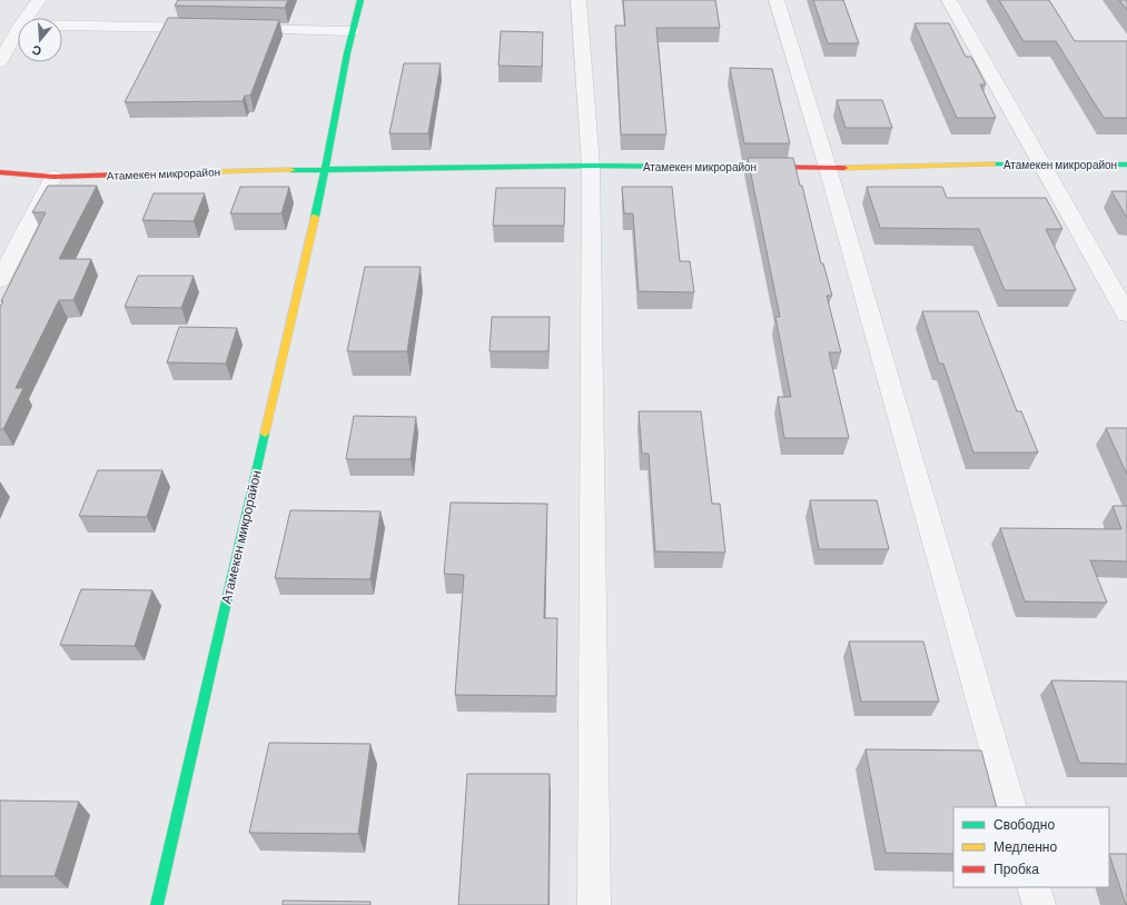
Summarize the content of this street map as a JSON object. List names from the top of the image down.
{
  "streets": {
    "street": ["Атамекен микрорайон"]
  },
  "legend": ["Свободно", "Медленно", "Пробка"],
  "north": "bottom"
}
